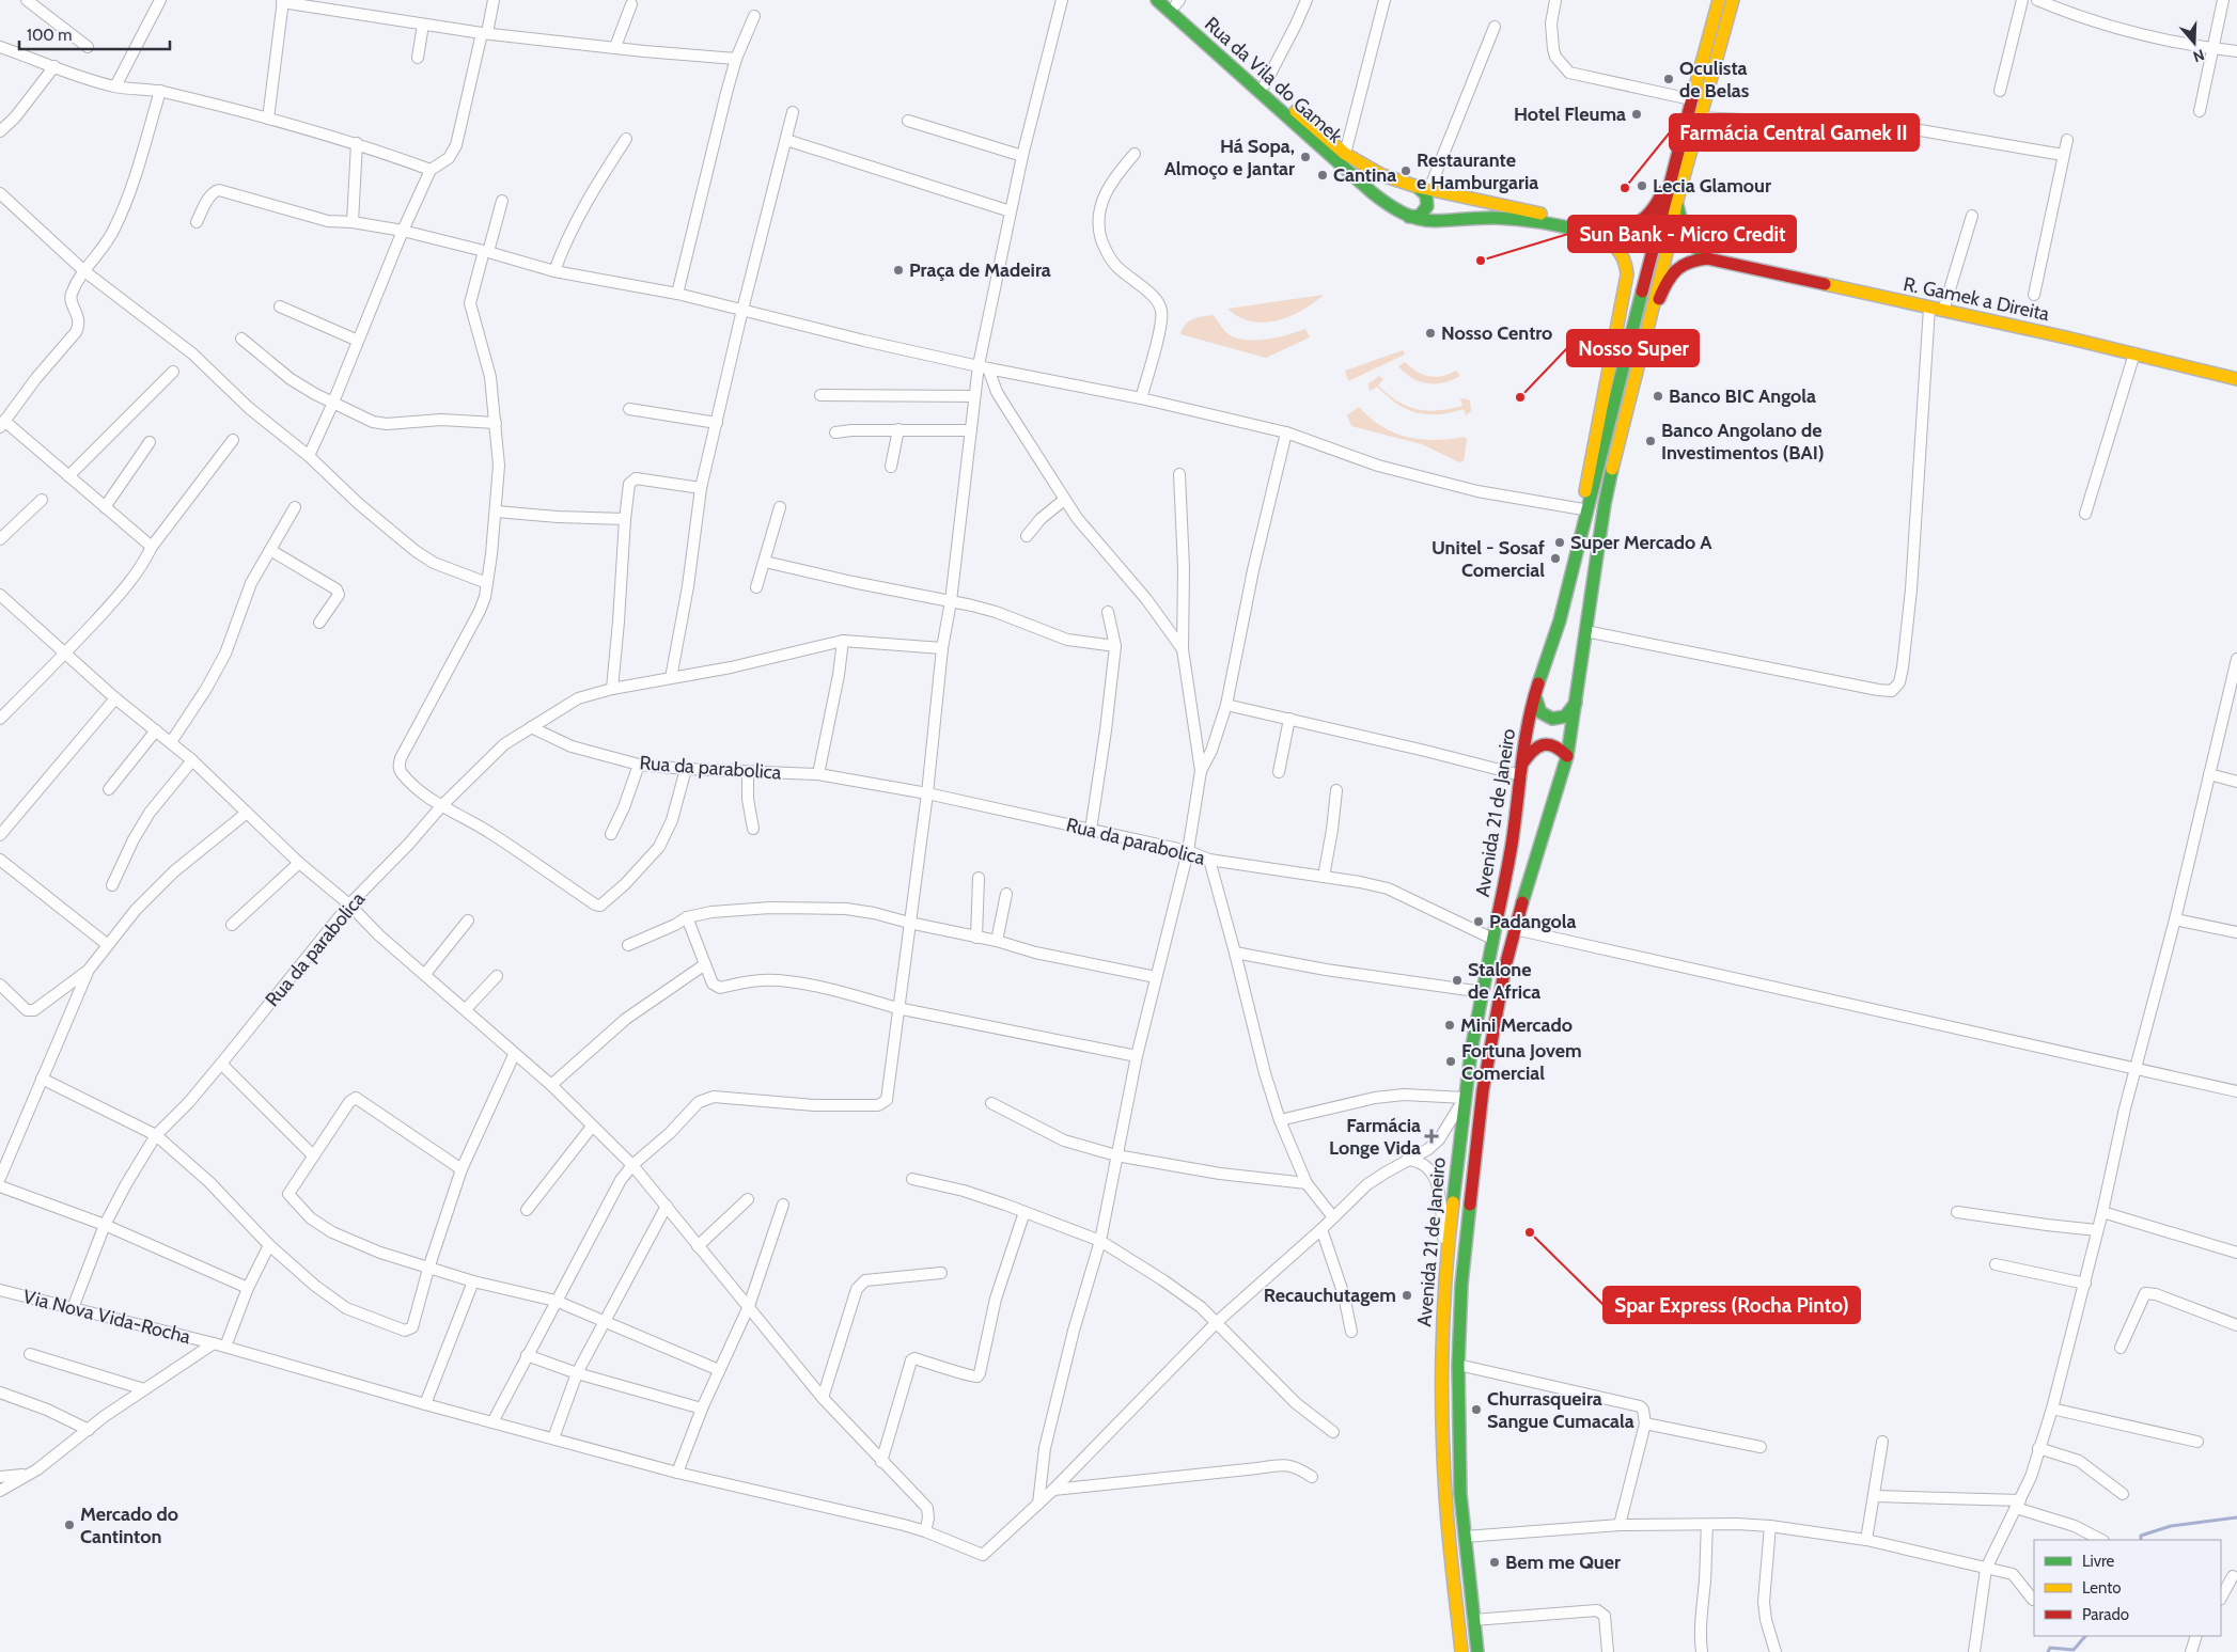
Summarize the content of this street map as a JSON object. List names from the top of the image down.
{
  "streets": {
    "main road": ["Rua da Vila do Gamek", "R. Gamek a Direita", "Avenida 21 de Janeiro"],
    "street": ["Rua da parabolica", "Via Nova Vida-Rocha"]
  },
  "crossings": [
    ["Rua da Vila do Gamek", "Avenida 21 de Janeiro"],
    ["Rua da parabolica", "Avenida 21 de Janeiro"],
    ["Rua da parabolica", "Via Nova Vida-Rocha"]
  ],
  "places": {
    "other": [
      "Oculista de Belas",
      "Hotel Fleuma",
      "Há Sopa, Almoço e Jantar",
      "Restaurante e Hamburgaria",
      "Cantina",
      "Lecia Glamour",
      "Farmácia Central Gamek II",
      "Sun Bank - Micro Credit",
      "Praça de Madeira",
      "Nosso Centro",
      "Banco BIC Angola",
      "Nosso Super",
      "Banco Angolano de Investimentos (BAI)",
      "Super Mercado A",
      "Unitel - Sosaf Comercial",
      "Padangola",
      "Stalone de Africa",
      "Mini Mercado",
      "Fortuna Jovem Comercial",
      "Spar Express (Rocha Pinto)",
      "Recauchutagem",
      "Churrasqueira Sangue Cumacala",
      "Mercado do Cantinton",
      "Bem me Quer"
    ],
    "health": ["Farmácia Longe Vida"]
  },
  "legend": ["Livre", "Lento", "Parado"],
  "scale_bar": "100 m",
  "north": "bottom"
}
